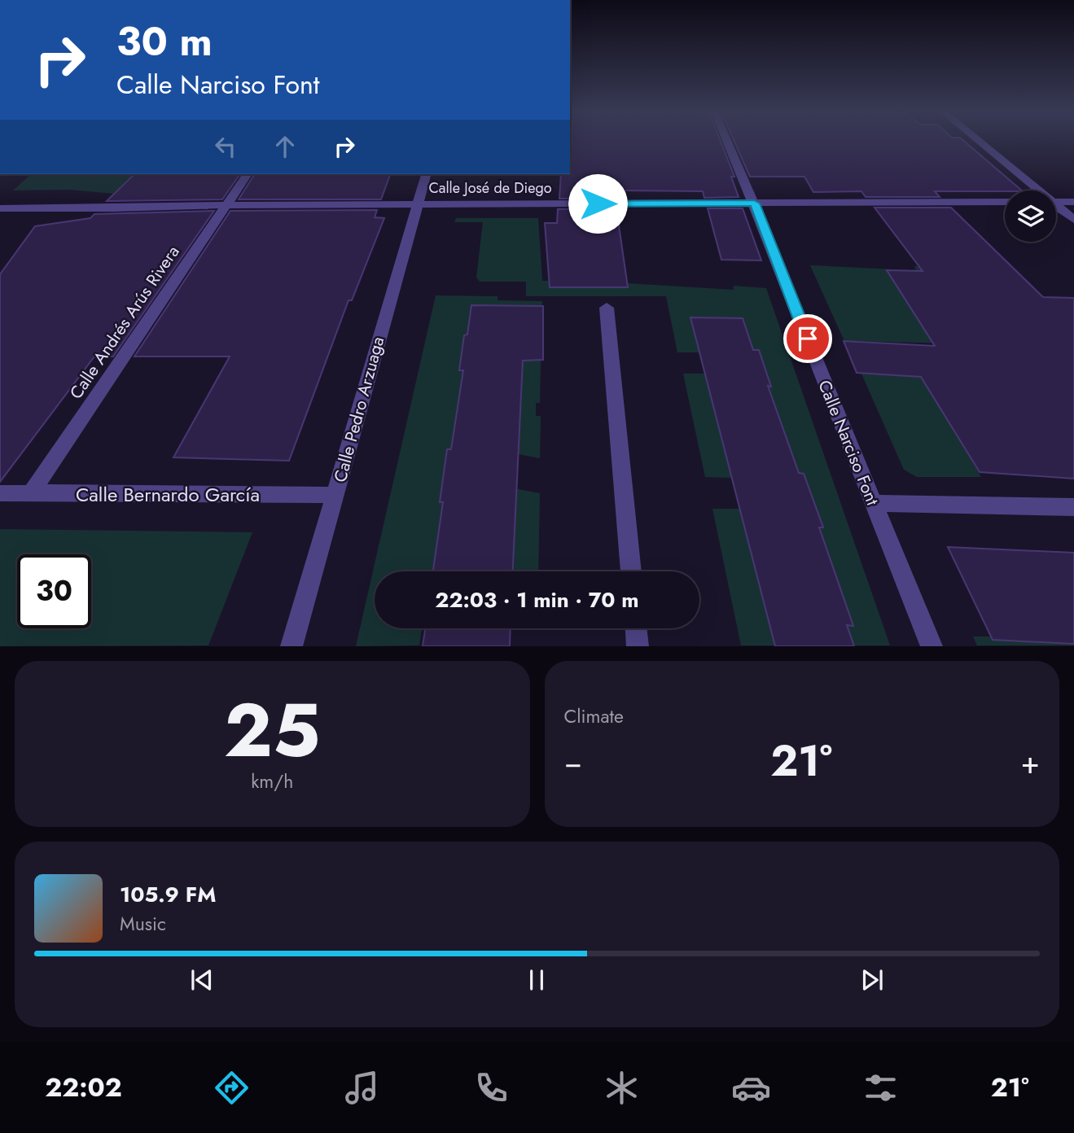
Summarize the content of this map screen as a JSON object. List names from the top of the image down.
{
  "streets": {
    "street": [
      "Calle José de Diego",
      "Calle Andrés Arús Rivera",
      "Calle Pedro Arzuaga",
      "Calle Narciso Font",
      "Calle Bernardo García"
    ]
  },
  "crossings": [
    ["Calle José de Diego", "Calle Andrés Arús Rivera"],
    ["Calle José de Diego", "Calle Pedro Arzuaga"],
    ["Calle José de Diego", "Calle Narciso Font"],
    ["Calle Andrés Arús Rivera", "Calle Bernardo García"],
    ["Calle Pedro Arzuaga", "Calle Bernardo García"]
  ],
  "page": {
    "turn": ["30 m", "Calle Narciso Font"],
    "limit": "30",
    "trip": "22:03 · 1 min · 70 m",
    "tile": [
      ["25", "km/h"],
      "Climate"
    ],
    "heat": ["−", "21°", "+"],
    "song": ["105.9 FM", "Music"],
    "tabs": ["22:02", "21°"]
  }
}
